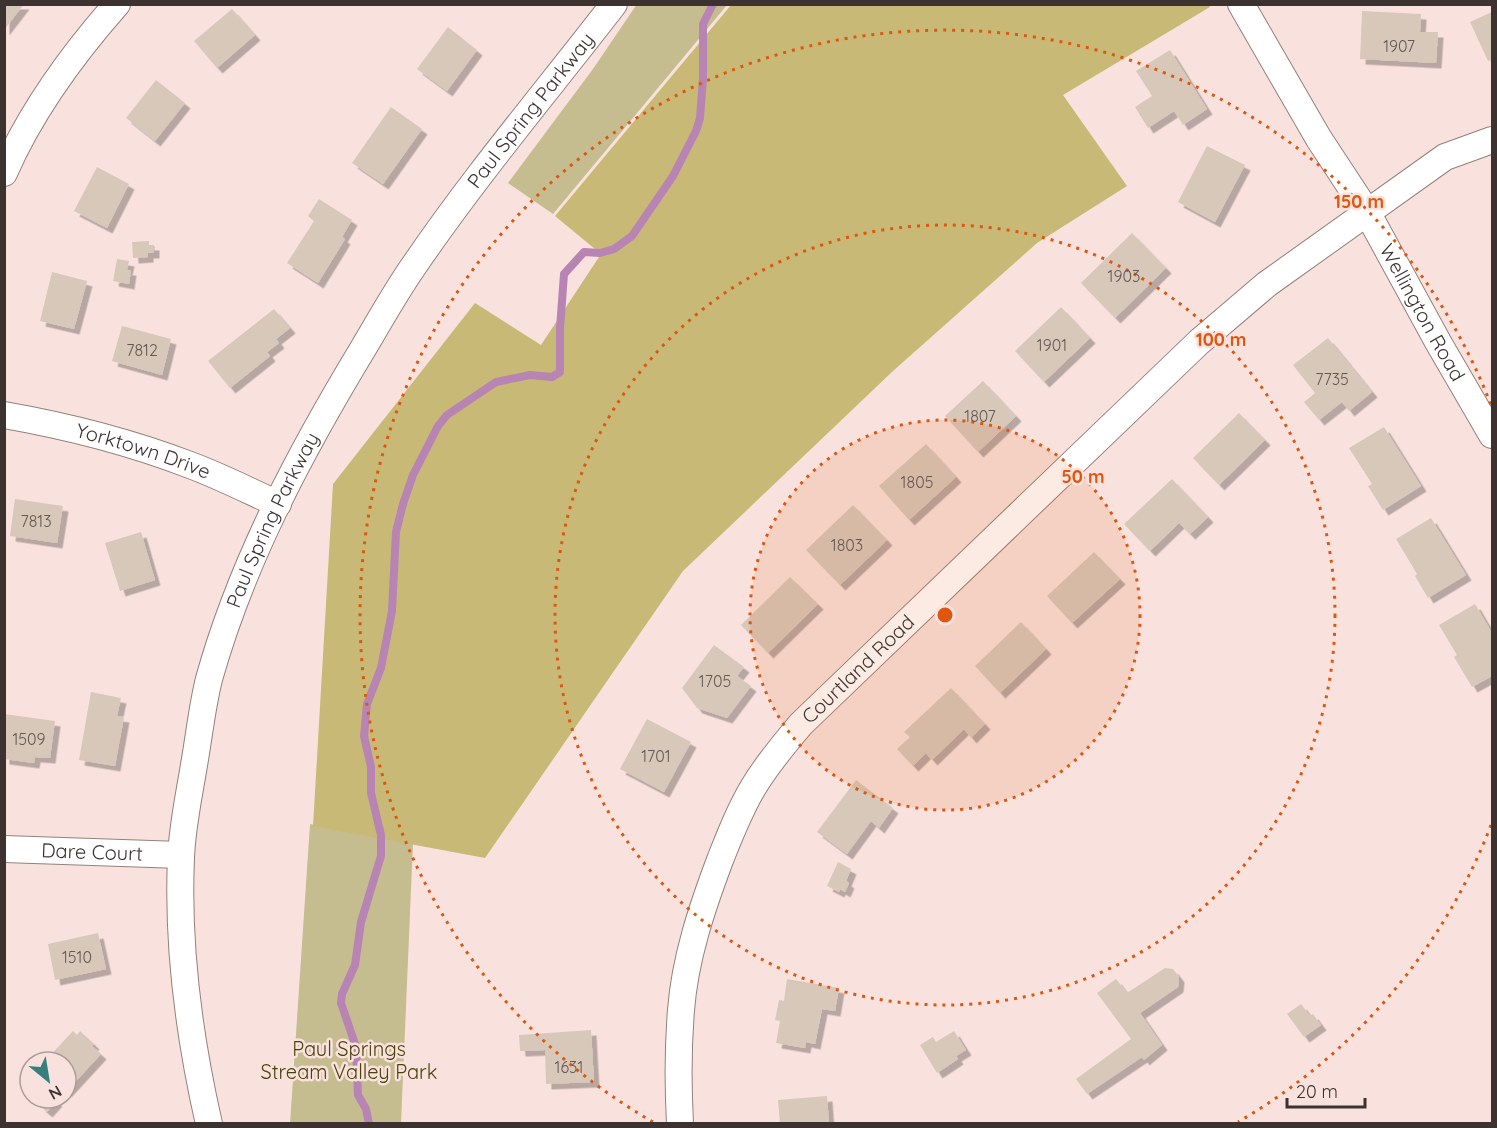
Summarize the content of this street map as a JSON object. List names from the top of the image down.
{
  "streets": {
    "street": [
      "Paul Spring Parkway",
      "Wellington Road",
      "Yorktown Drive",
      "Courtland Road",
      "Dare Court"
    ]
  },
  "crossings": [
    ["Paul Spring Parkway", "Yorktown Drive"],
    ["Paul Spring Parkway", "Dare Court"],
    ["Wellington Road", "Courtland Road"]
  ],
  "parks": ["Paul Springs Stream Valley Park"],
  "house_numbers": [
    "1907",
    "1903",
    "1901",
    "7812",
    "7735",
    "1807",
    "1805",
    "7813",
    "1803",
    "1705",
    "1509",
    "1701",
    "1510",
    "1631"
  ],
  "scale_bar": "20 m",
  "north": "bottom right",
  "rings": ["150 m", "100 m", "50 m"]
}
